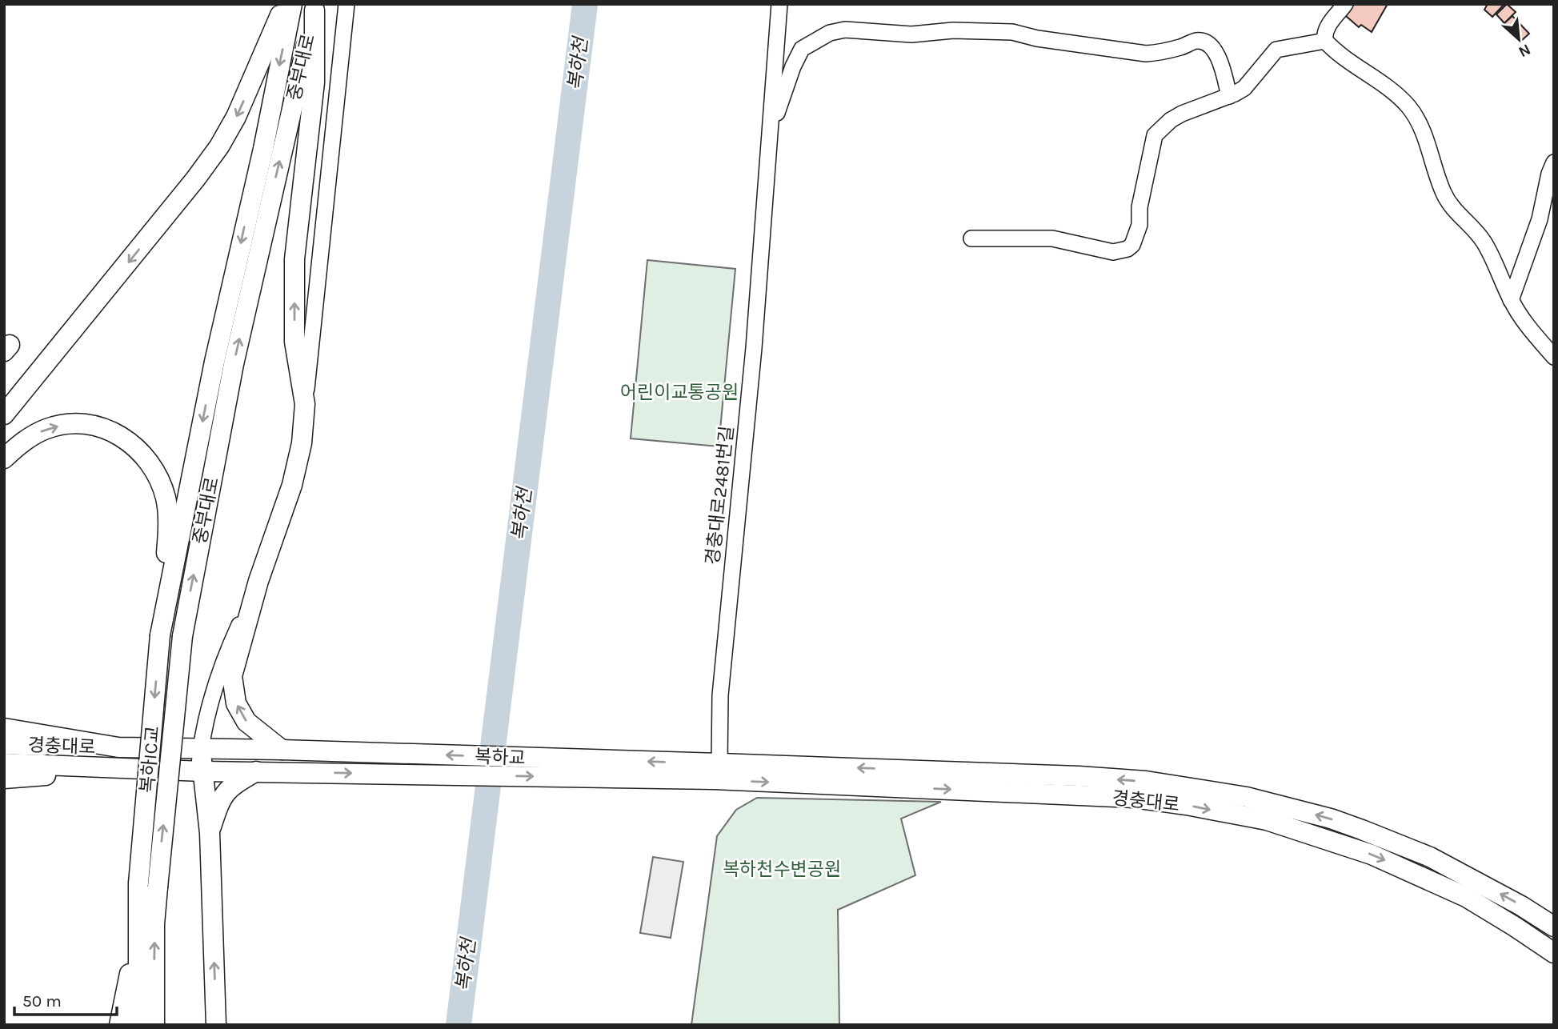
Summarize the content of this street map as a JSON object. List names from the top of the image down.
{
  "streets": {
    "main road": [
      "중부대로",
      "경충대로",
      "복하교",
      "복하IC교"
    ],
    "street": ["경충대로2481번길"]
  },
  "crossings": [
    ["중부대로", "복하IC교"],
    ["경충대로2481번길", "경충대로"],
    ["경충대로2481번길", "복하교"],
    ["경충대로", "복하교"]
  ],
  "water": ["복하천"],
  "parks": ["어린이교통공원", "복하천수변공원"],
  "scale_bar": "50 m",
  "north": "bottom right"
}
